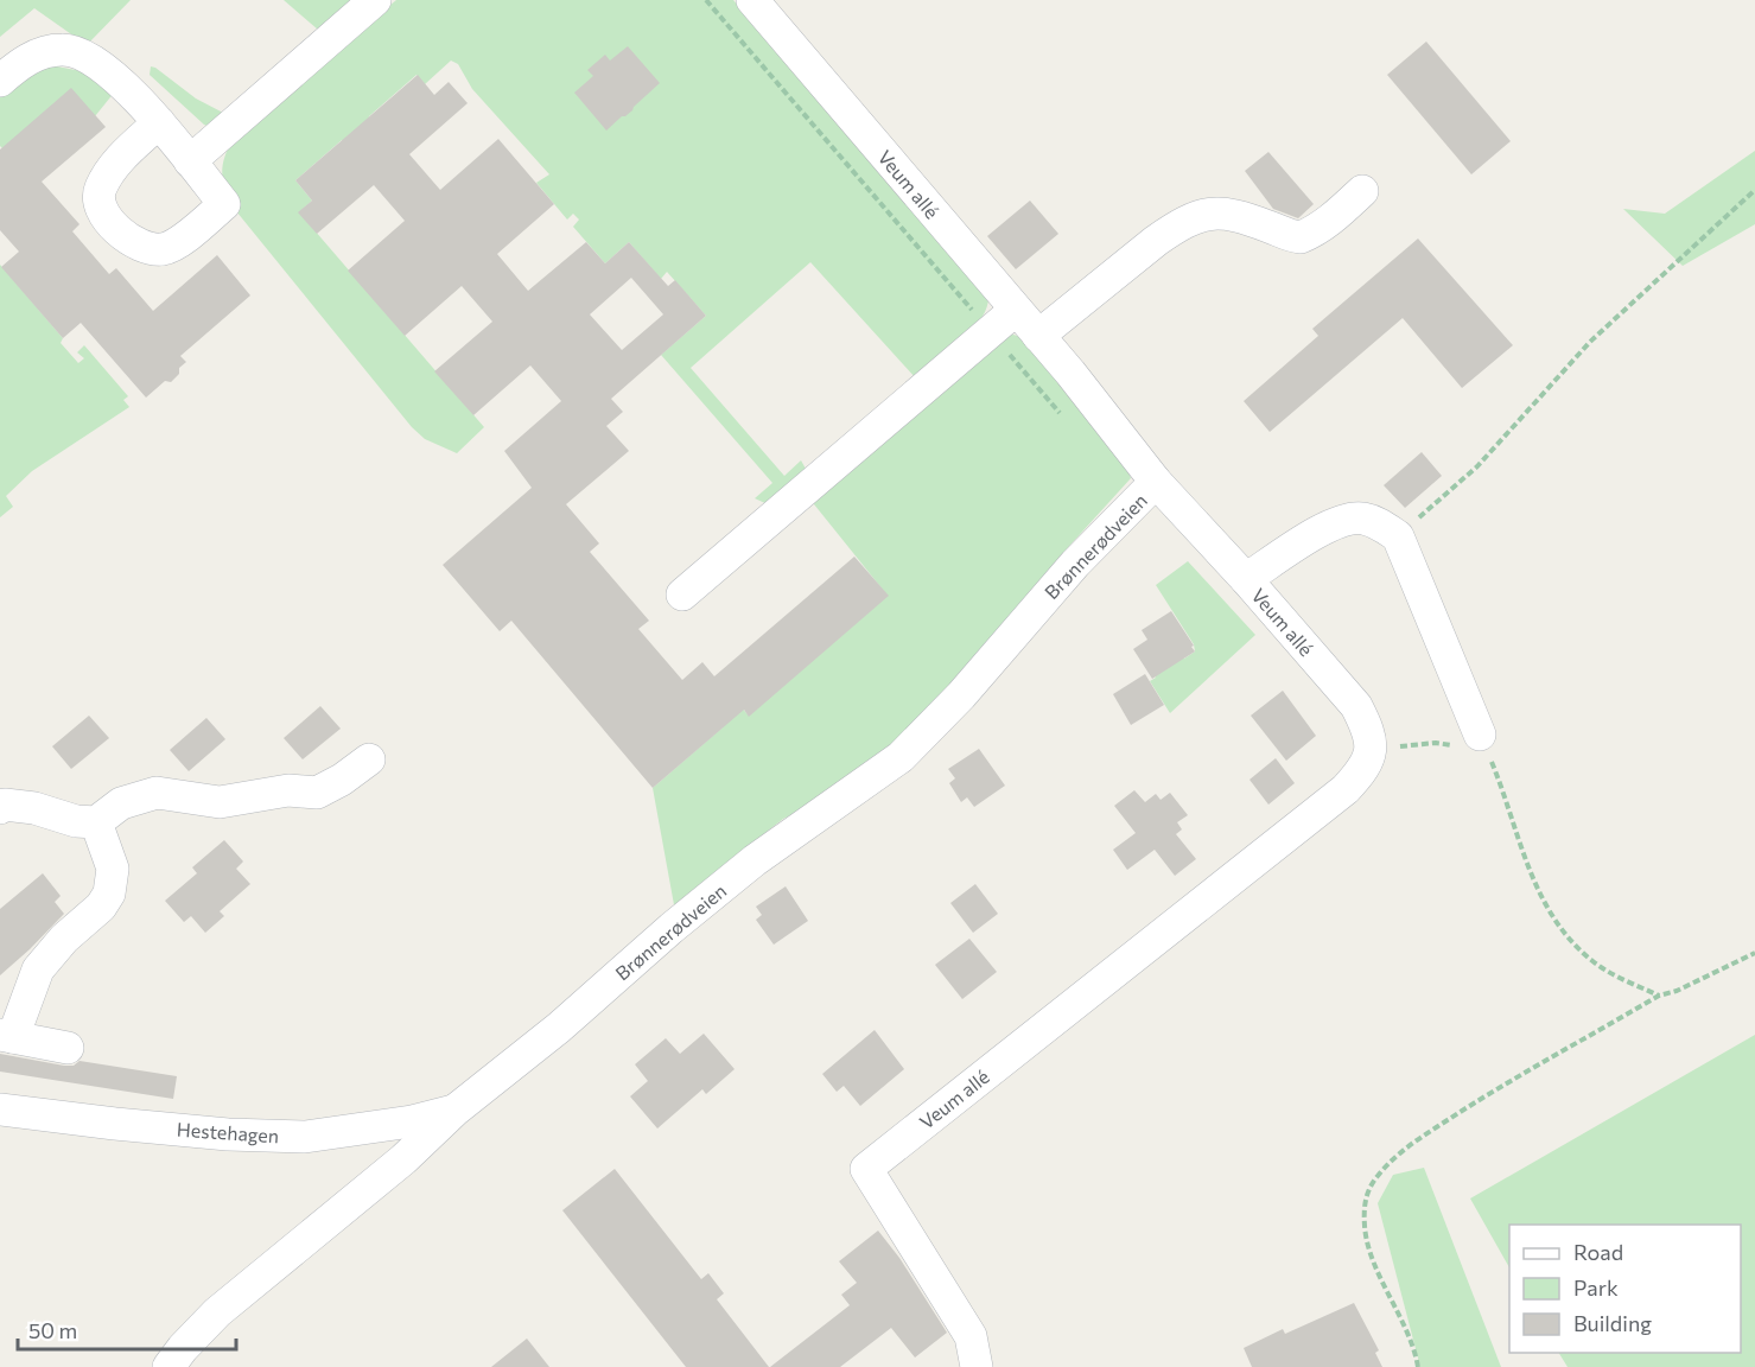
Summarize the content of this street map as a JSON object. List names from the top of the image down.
{
  "streets": {
    "street": ["Veum allé", "Brønnerødveien", "Hestehagen"]
  },
  "crossings": [
    ["Veum allé", "Brønnerødveien"],
    ["Brønnerødveien", "Hestehagen"]
  ],
  "legend": ["Road", "Park", "Building"],
  "scale_bar": "50 m"
}
